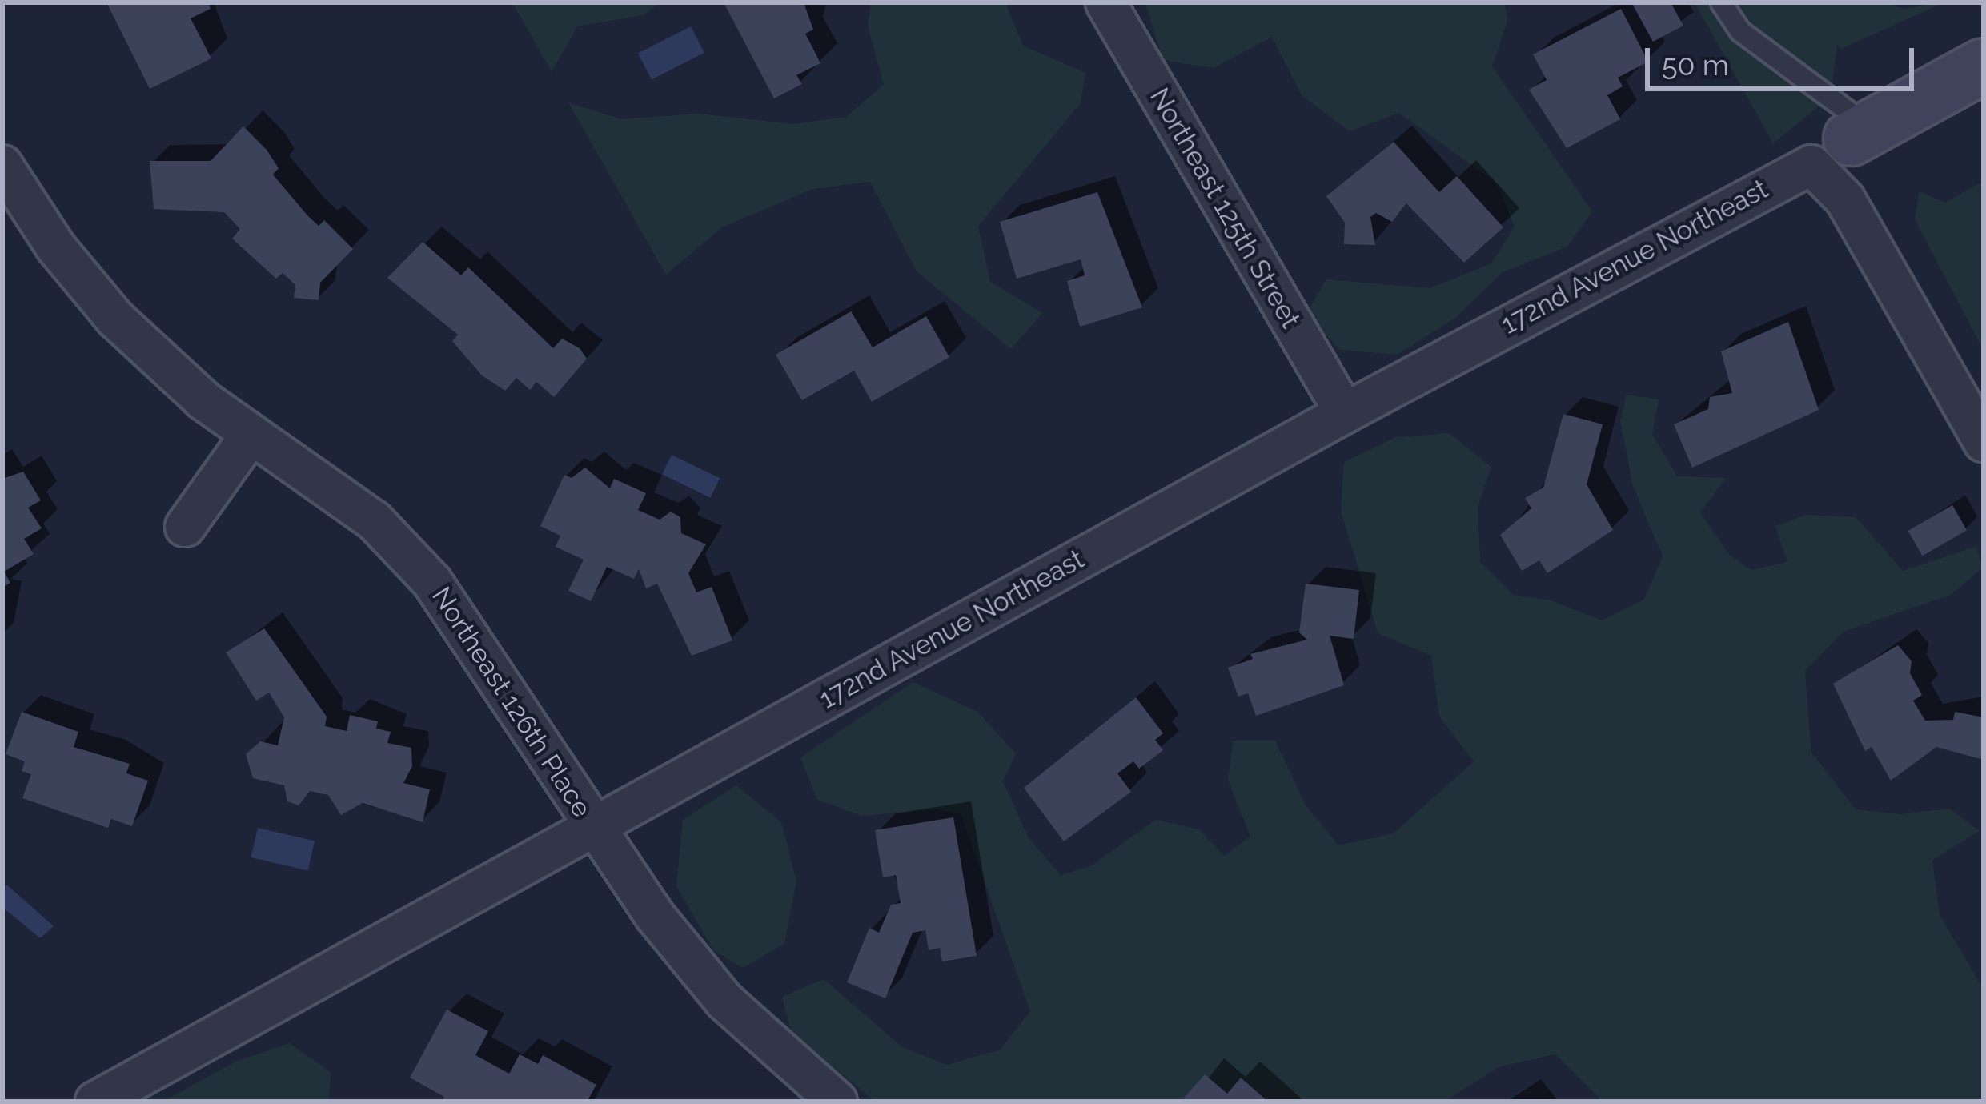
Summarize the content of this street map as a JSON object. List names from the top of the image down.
{
  "streets": {
    "street": ["Northeast 125th Street", "172nd Avenue Northeast", "Northeast 126th Place"]
  },
  "crossings": [
    ["Northeast 125th Street", "172nd Avenue Northeast"],
    ["172nd Avenue Northeast", "Northeast 126th Place"]
  ],
  "scale_bar": "50 m"
}
